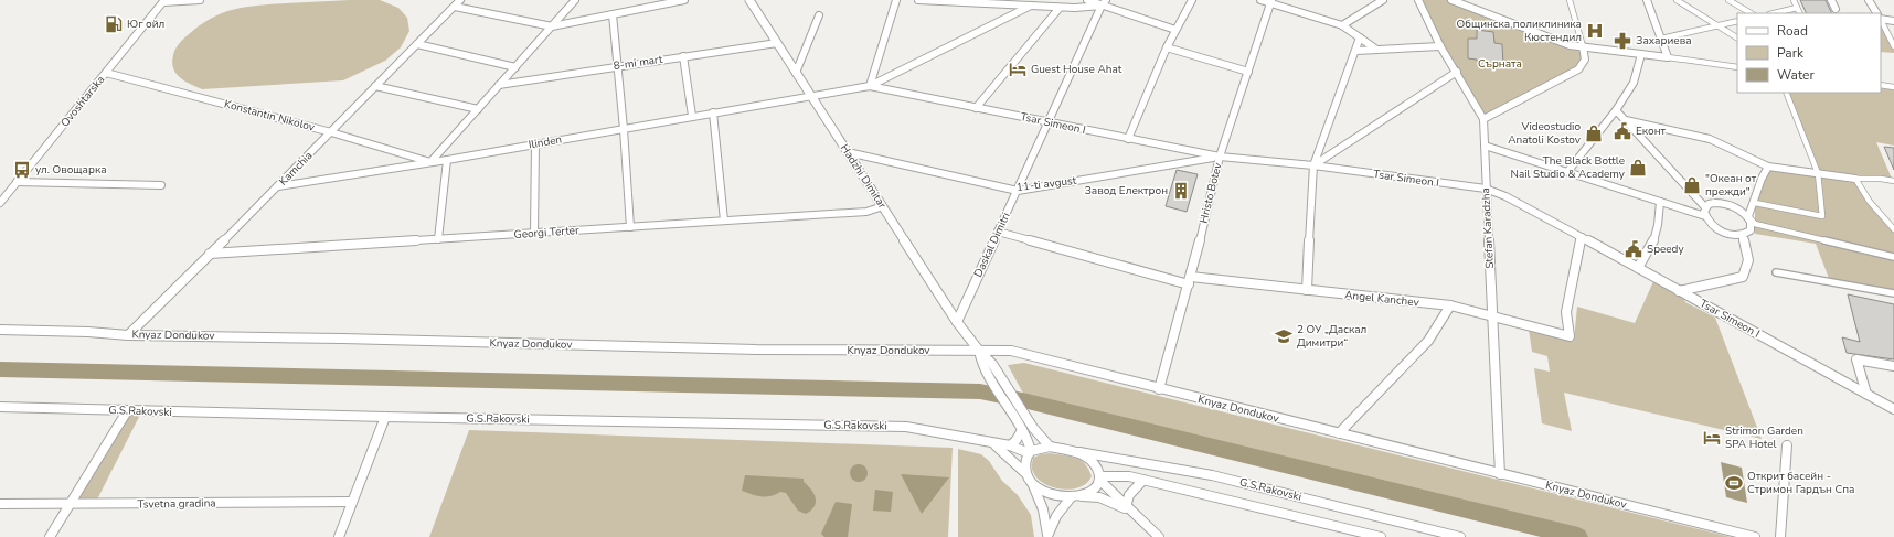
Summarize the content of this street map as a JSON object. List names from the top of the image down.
{
  "streets": {
    "street": [
      "8-mi mart",
      "Ovoshtarska",
      "Konstantin Nikolov",
      "Tsar Simeon I",
      "Ilinden",
      "Kamchia",
      "Hadzhi Dimitar",
      "11-ti avgust",
      "Hristo Botev",
      "Stefan Karadzha",
      "Georgi Terter",
      "Daskal Dimitri",
      "Angel Kanchev",
      "Knyaz Dondukov",
      "G.S.Rakovski",
      "Tsvetna gradina"
    ]
  },
  "crossings": [
    ["8-mi mart", "Hadzhi Dimitar"],
    ["Ovoshtarska", "Konstantin Nikolov"],
    ["Konstantin Nikolov", "Ilinden"],
    ["Konstantin Nikolov", "Kamchia"],
    ["Tsar Simeon I", "Ilinden"],
    ["Tsar Simeon I", "11-ti avgust"],
    ["Tsar Simeon I", "Hristo Botev"],
    ["Tsar Simeon I", "Stefan Karadzha"],
    ["Tsar Simeon I", "Daskal Dimitri"],
    ["Tsar Simeon I", "Angel Kanchev"],
    ["Ilinden", "Kamchia"],
    ["Ilinden", "Hadzhi Dimitar"],
    ["Kamchia", "Georgi Terter"],
    ["Kamchia", "Knyaz Dondukov"],
    ["Hadzhi Dimitar", "11-ti avgust"],
    ["Hadzhi Dimitar", "Georgi Terter"],
    ["Hadzhi Dimitar", "Daskal Dimitri"],
    ["Hadzhi Dimitar", "Knyaz Dondukov"],
    ["Hadzhi Dimitar", "G.S.Rakovski"],
    ["11-ti avgust", "Hristo Botev"],
    ["11-ti avgust", "Daskal Dimitri"],
    ["Hristo Botev", "Angel Kanchev"],
    ["Hristo Botev", "Knyaz Dondukov"],
    ["Stefan Karadzha", "Angel Kanchev"],
    ["Stefan Karadzha", "Knyaz Dondukov"],
    ["Daskal Dimitri", "Angel Kanchev"]
  ],
  "parks": ["Сърната"],
  "places": {
    "fuel station": ["Юг ойл"],
    "hospital": ["Общинска поликлиника Кюстендил"],
    "pharmacy": ["Захариева"],
    "hotel": ["Guest House Ahat", "Strimon Garden SPA Hotel"],
    "public building": ["Еконт", "Speedy"],
    "shop": ["Videostudio Anatoli Kostov", "The Black Bottle Nail Studio & Academy", "\"Океан от прежди\""],
    "bus stop": ["ул. Овощарка"],
    "building": ["Завод Електрон"],
    "school or university": ["2 ОУ „Даскал Димитри“"],
    "sports": ["Открит басейн - Стримон Гардън Спа"]
  },
  "legend": ["Road", "Park", "Water"]
}
